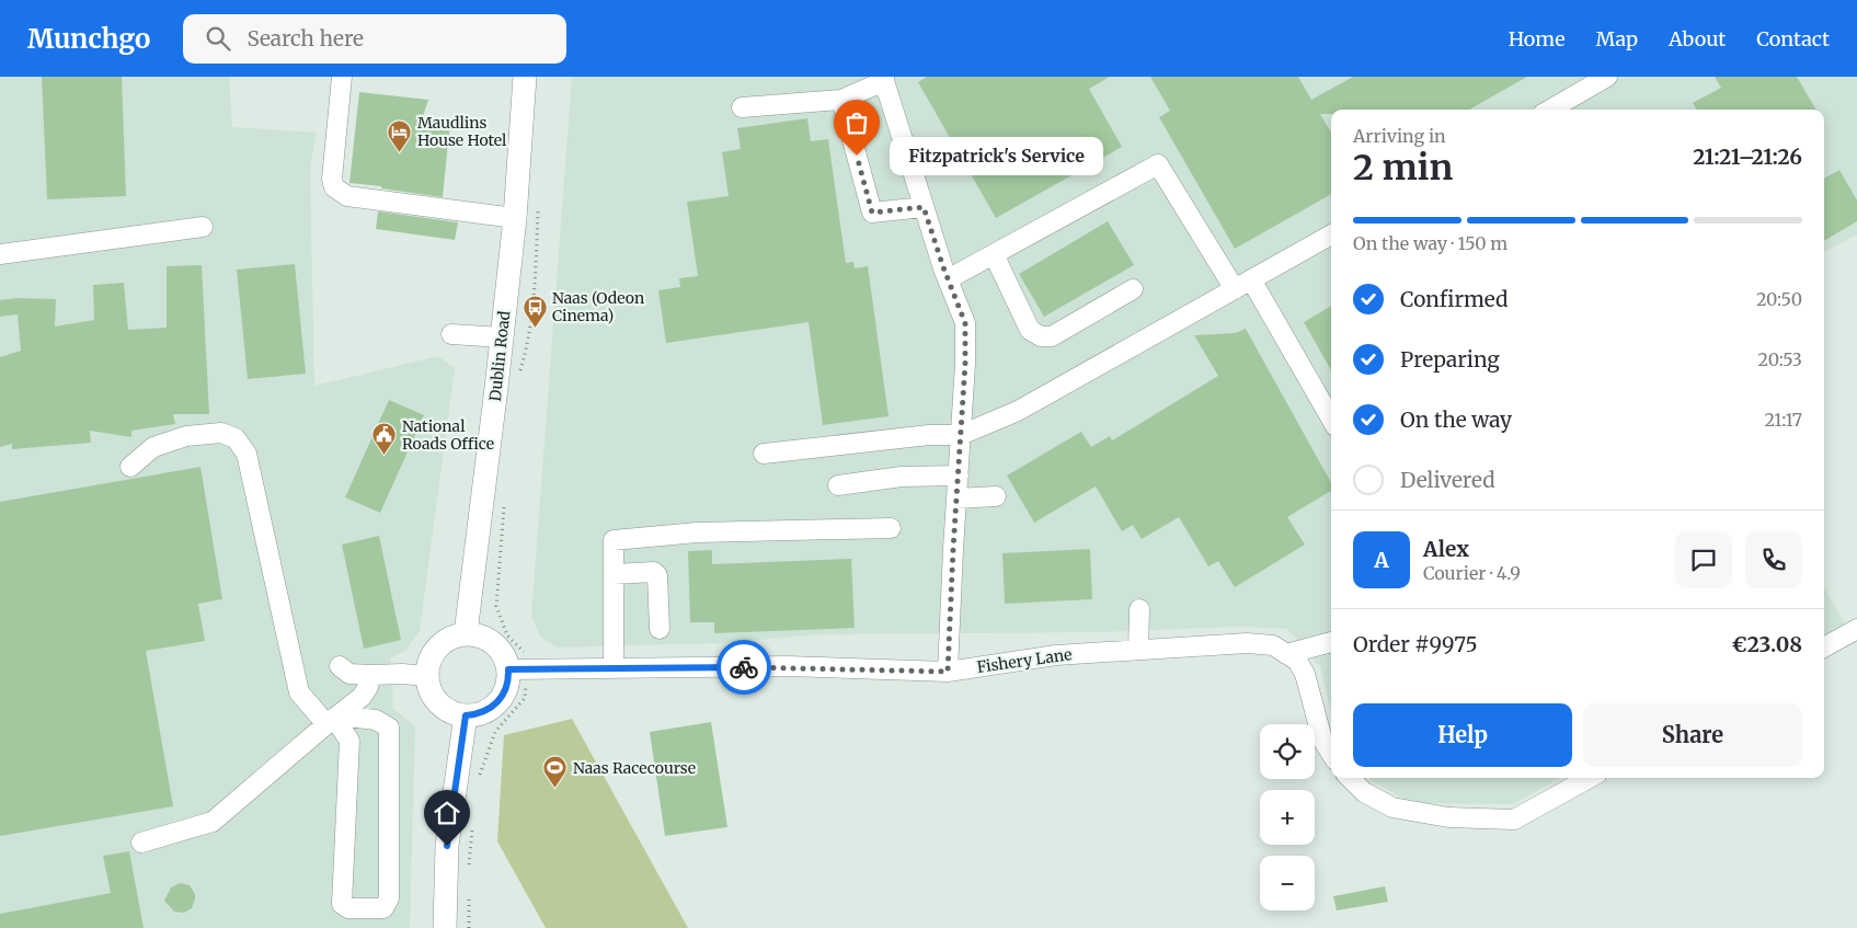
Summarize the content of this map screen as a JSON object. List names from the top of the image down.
{
  "streets": {
    "main road": ["Dublin Road"],
    "street": ["Fishery Lane"]
  },
  "crossings": [
    ["Dublin Road", "Fishery Lane"]
  ],
  "places": {
    "hotel": ["Maudlins House Hotel"],
    "other": ["Fitzpatrick's Service"],
    "bus stop": ["Naas (Odeon Cinema)"],
    "public building": ["National Roads Office"],
    "sports": ["Naas Racecourse"]
  },
  "page": {
    "header": "Munchgo",
    "search": "Search here",
    "nav": [
      "Home",
      "Map",
      "About",
      "Contact"
    ],
    "heading": ["2 min", "Arriving in", "21:21–21:26"],
    "panel": [
      "Alex",
      "Courier · 4.9",
      "Order #9975",
      "€23.08"
    ],
    "bubble": "Fitzpatrick's Service",
    "bar": "On the way · 150 m",
    "list": [
      ["Confirmed", "20:50"],
      ["Preparing", "20:53"],
      ["On the way", "21:17"],
      "Delivered"
    ],
    "round": "A",
    "buttons": ["Help", "Share"],
    "map_buttons": ["+", "−"]
  }
}
